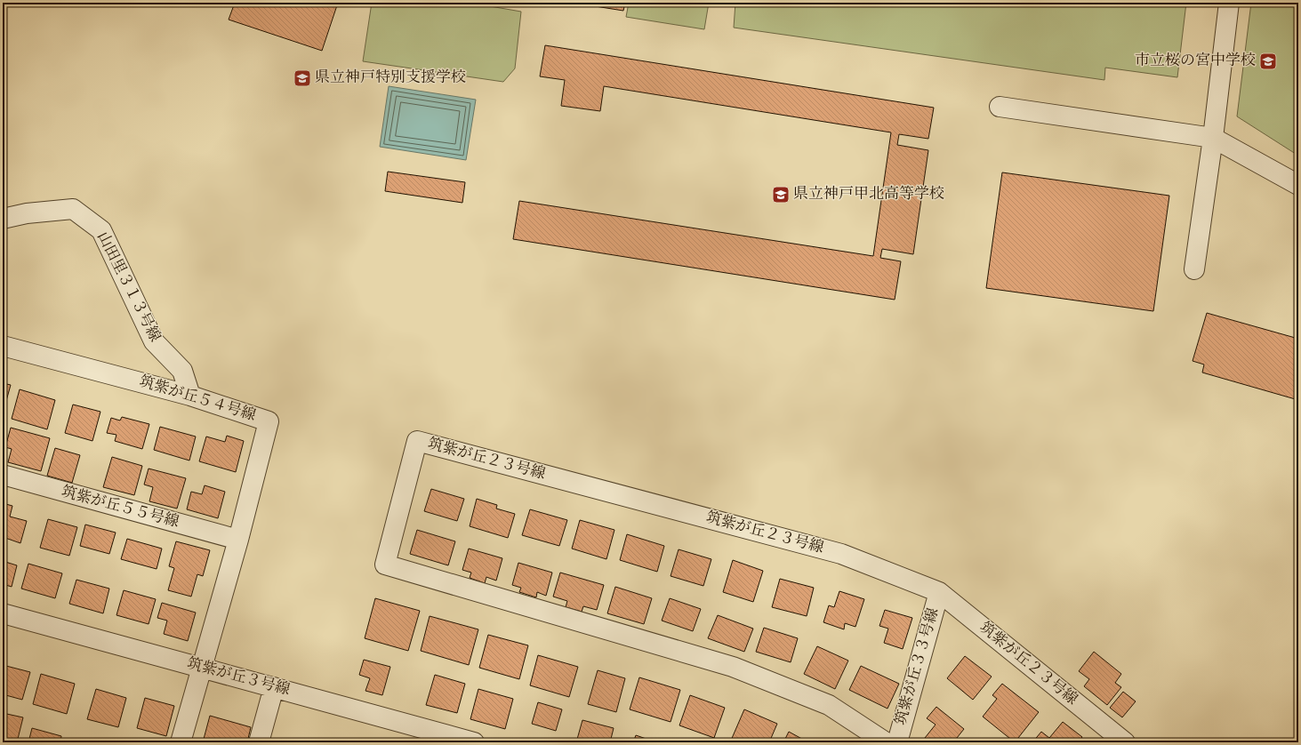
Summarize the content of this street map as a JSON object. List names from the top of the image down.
{
  "streets": {
    "street": [
      "山田里３１３号線",
      "筑紫が丘５４号線",
      "筑紫が丘２３号線",
      "筑紫が丘５５号線",
      "筑紫が丘３３号線",
      "筑紫が丘３号線"
    ]
  },
  "crossings": [
    ["山田里３１３号線", "筑紫が丘５４号線"],
    ["筑紫が丘５４号線", "筑紫が丘５５号線"],
    ["筑紫が丘５４号線", "筑紫が丘３号線"],
    ["筑紫が丘２３号線", "筑紫が丘３３号線"]
  ],
  "places": {
    "school or university": ["市立桜の宮中学校", "県立神戸特別支援学校", "県立神戸甲北高等学校"]
  }
}
